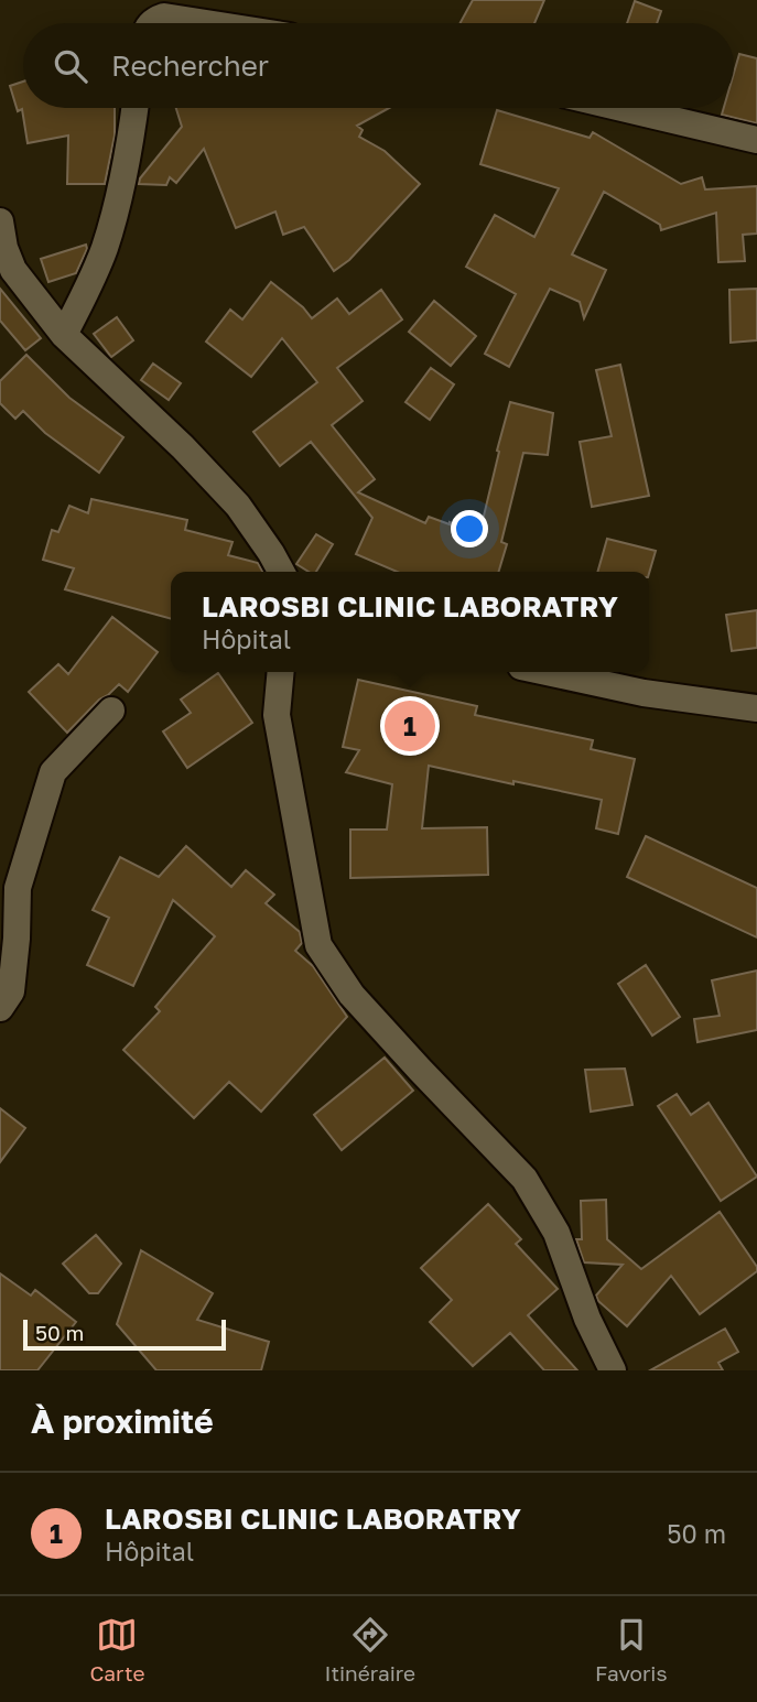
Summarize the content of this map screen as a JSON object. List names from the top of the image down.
{
  "scale_bar": "50 m",
  "page": {
    "search": "Rechercher",
    "popup": ["LAROSBI CLINIC LABORATRY", "Hôpital"],
    "pins": "1",
    "scale": "50 m",
    "heading": "À proximité",
    "list": [
      {
        "mark": "1",
        "name": "LAROSBI CLINIC LABORATRY",
        "note": "Hôpital",
        "value": "50 m"
      }
    ],
    "nav": ["Carte", "Itinéraire", "Favoris"]
  }
}
